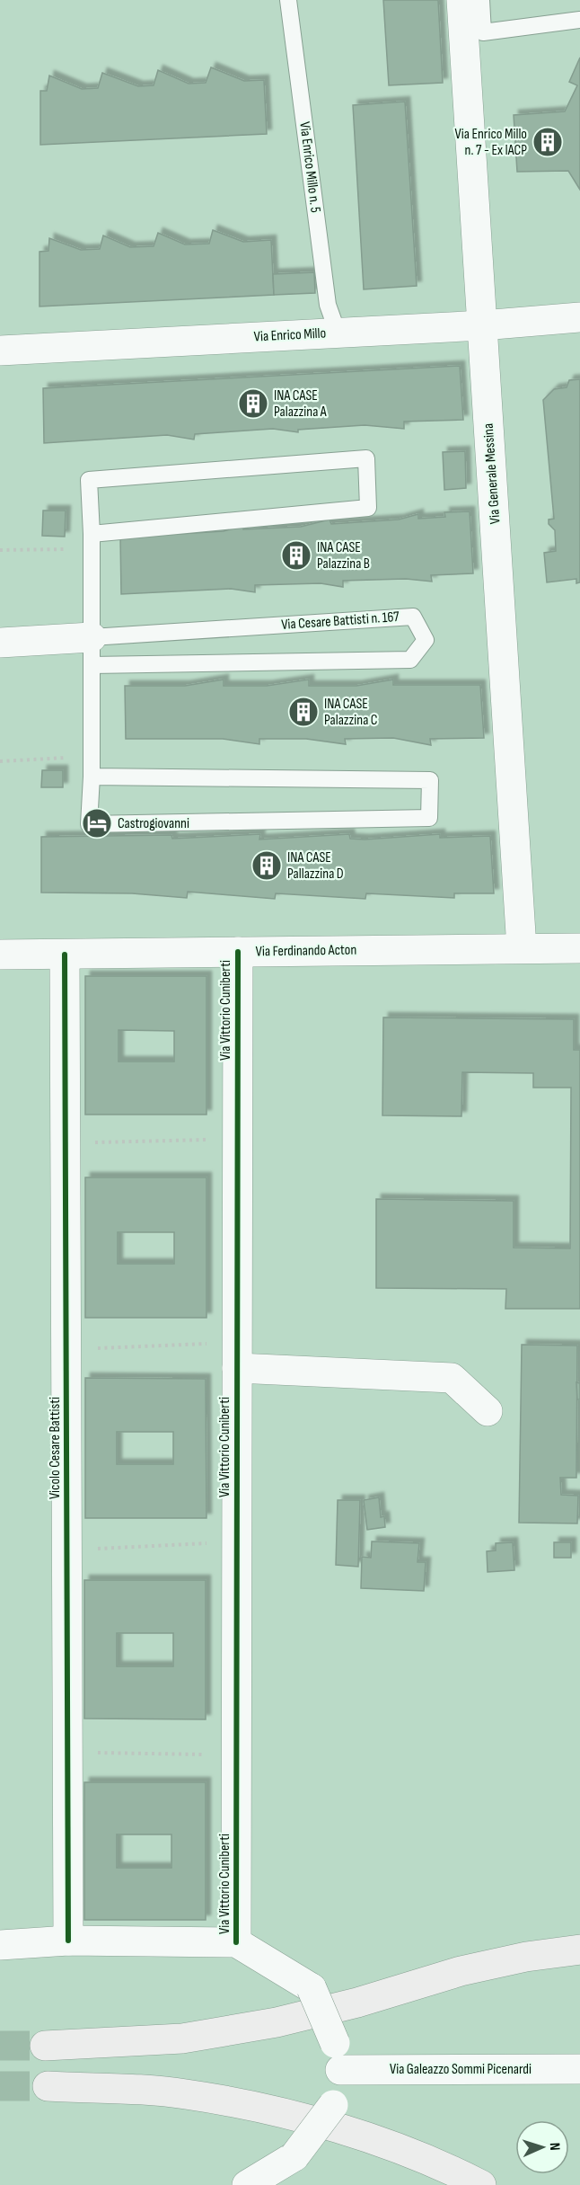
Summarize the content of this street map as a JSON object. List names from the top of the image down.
{
  "streets": {
    "street": [
      "Via Enrico Millo",
      "Via Generale Messina",
      "Via Ferdinando Acton",
      "Via Vittorio Cuniberti",
      "Vicolo Cesare Battisti",
      "Via Galeazzo Sommi Picenardi"
    ],
    "lane": ["Via Enrico Millo n. 5", "Via Cesare Battisti n. 167"]
  },
  "crossings": [
    ["Via Enrico Millo n. 5", "Via Enrico Millo"],
    ["Via Enrico Millo", "Via Generale Messina"],
    ["Via Generale Messina", "Via Ferdinando Acton"],
    ["Via Ferdinando Acton", "Via Vittorio Cuniberti"],
    ["Via Ferdinando Acton", "Vicolo Cesare Battisti"]
  ],
  "places": {
    "building": [
      "Via Enrico Millo n. 7 - Ex IACP",
      "INA CASE Palazzina A",
      "INA CASE Palazzina B",
      "INA CASE Palazzina C",
      "INA CASE Pallazzina D"
    ],
    "hotel": ["Castrogiovanni"]
  },
  "north": "right"
}
